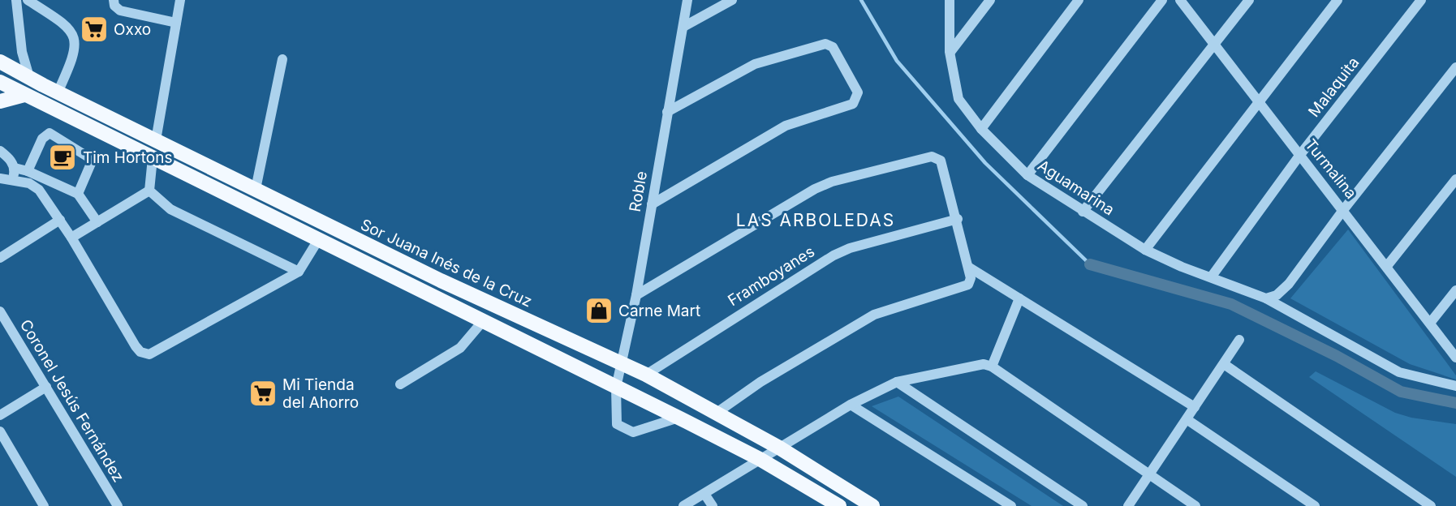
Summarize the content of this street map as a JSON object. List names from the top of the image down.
{
  "streets": {
    "main road": ["Sor Juana Inés de la Cruz"],
    "street": [
      "Malaquita",
      "Turmalina",
      "Aguamarina",
      "Roble",
      "Framboyanes",
      "Coronel Jesús Fernández"
    ]
  },
  "crossings": [
    ["Malaquita", "Turmalina"],
    ["Malaquita", "Aguamarina"],
    ["Roble", "Sor Juana Inés de la Cruz"],
    ["Sor Juana Inés de la Cruz", "Framboyanes"]
  ],
  "districts": ["LAS ARBOLEDAS"],
  "places": {
    "supermarket": ["Oxxo", "Mi Tienda del Ahorro"],
    "cafe": ["Tim Hortons"],
    "shop": ["Carne Mart"]
  }
}
